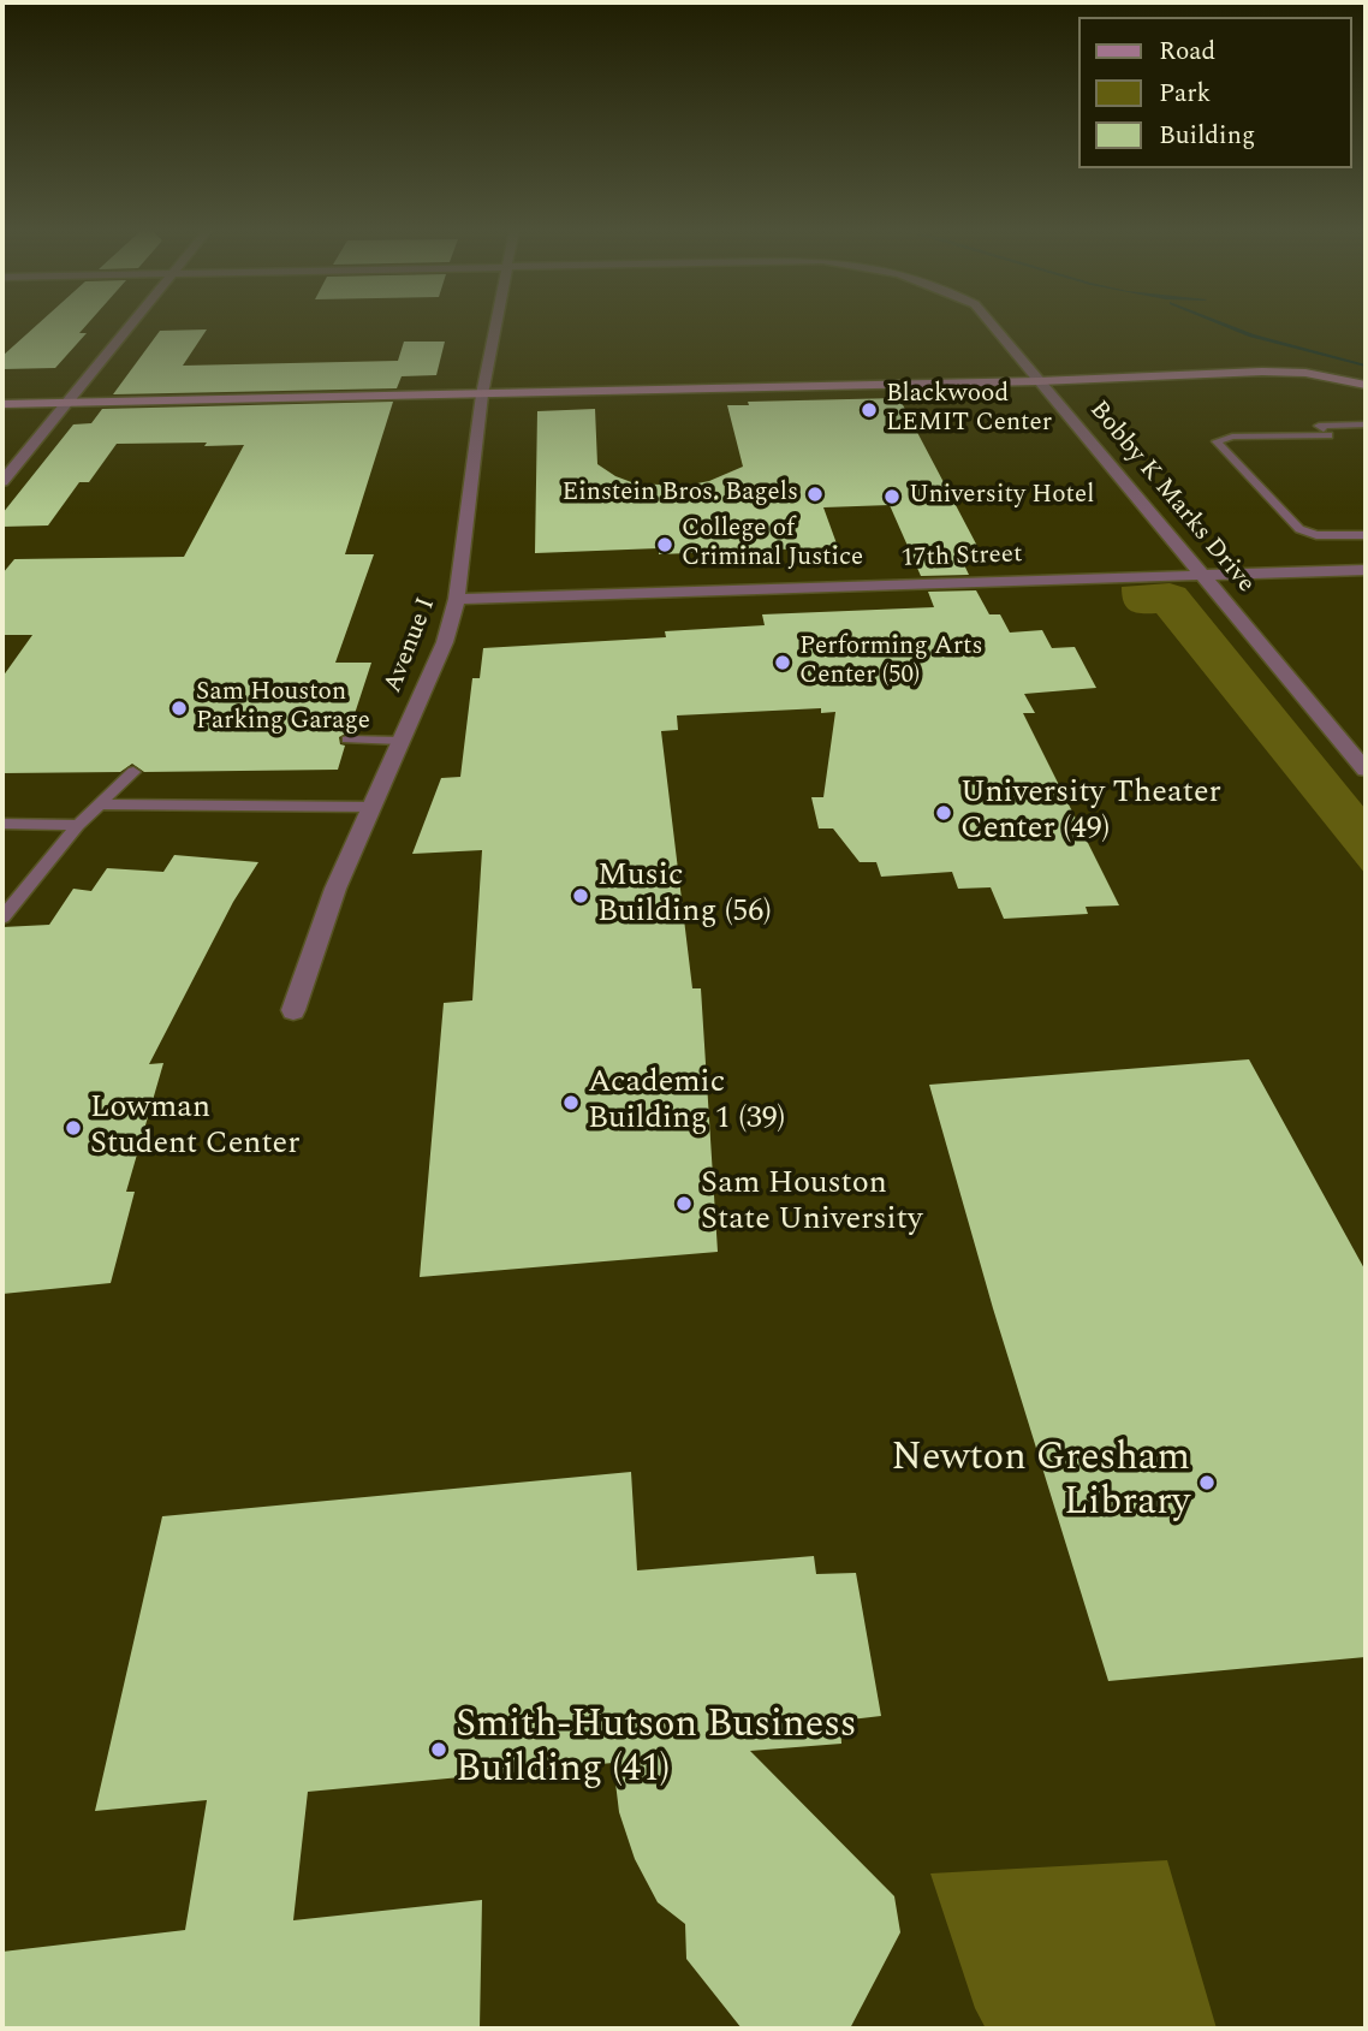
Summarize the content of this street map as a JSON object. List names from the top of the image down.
{
  "streets": {
    "street": ["Bobby K Marks Drive", "17th Street", "Avenue I"]
  },
  "crossings": [
    ["Bobby K Marks Drive", "17th Street"],
    ["17th Street", "Avenue I"]
  ],
  "places": [
    "Blackwood LEMIT Center",
    "Einstein Bros. Bagels",
    "University Hotel",
    "College of Criminal Justice",
    "Performing Arts Center (50)",
    "Sam Houston Parking Garage",
    "University Theater Center (49)",
    "Music Building (56)",
    "Academic Building 1 (39)",
    "Lowman Student Center",
    "Sam Houston State University",
    "Newton Gresham Library",
    "Smith-Hutson Business Building (41)"
  ],
  "legend": ["Road", "Park", "Building"]
}
